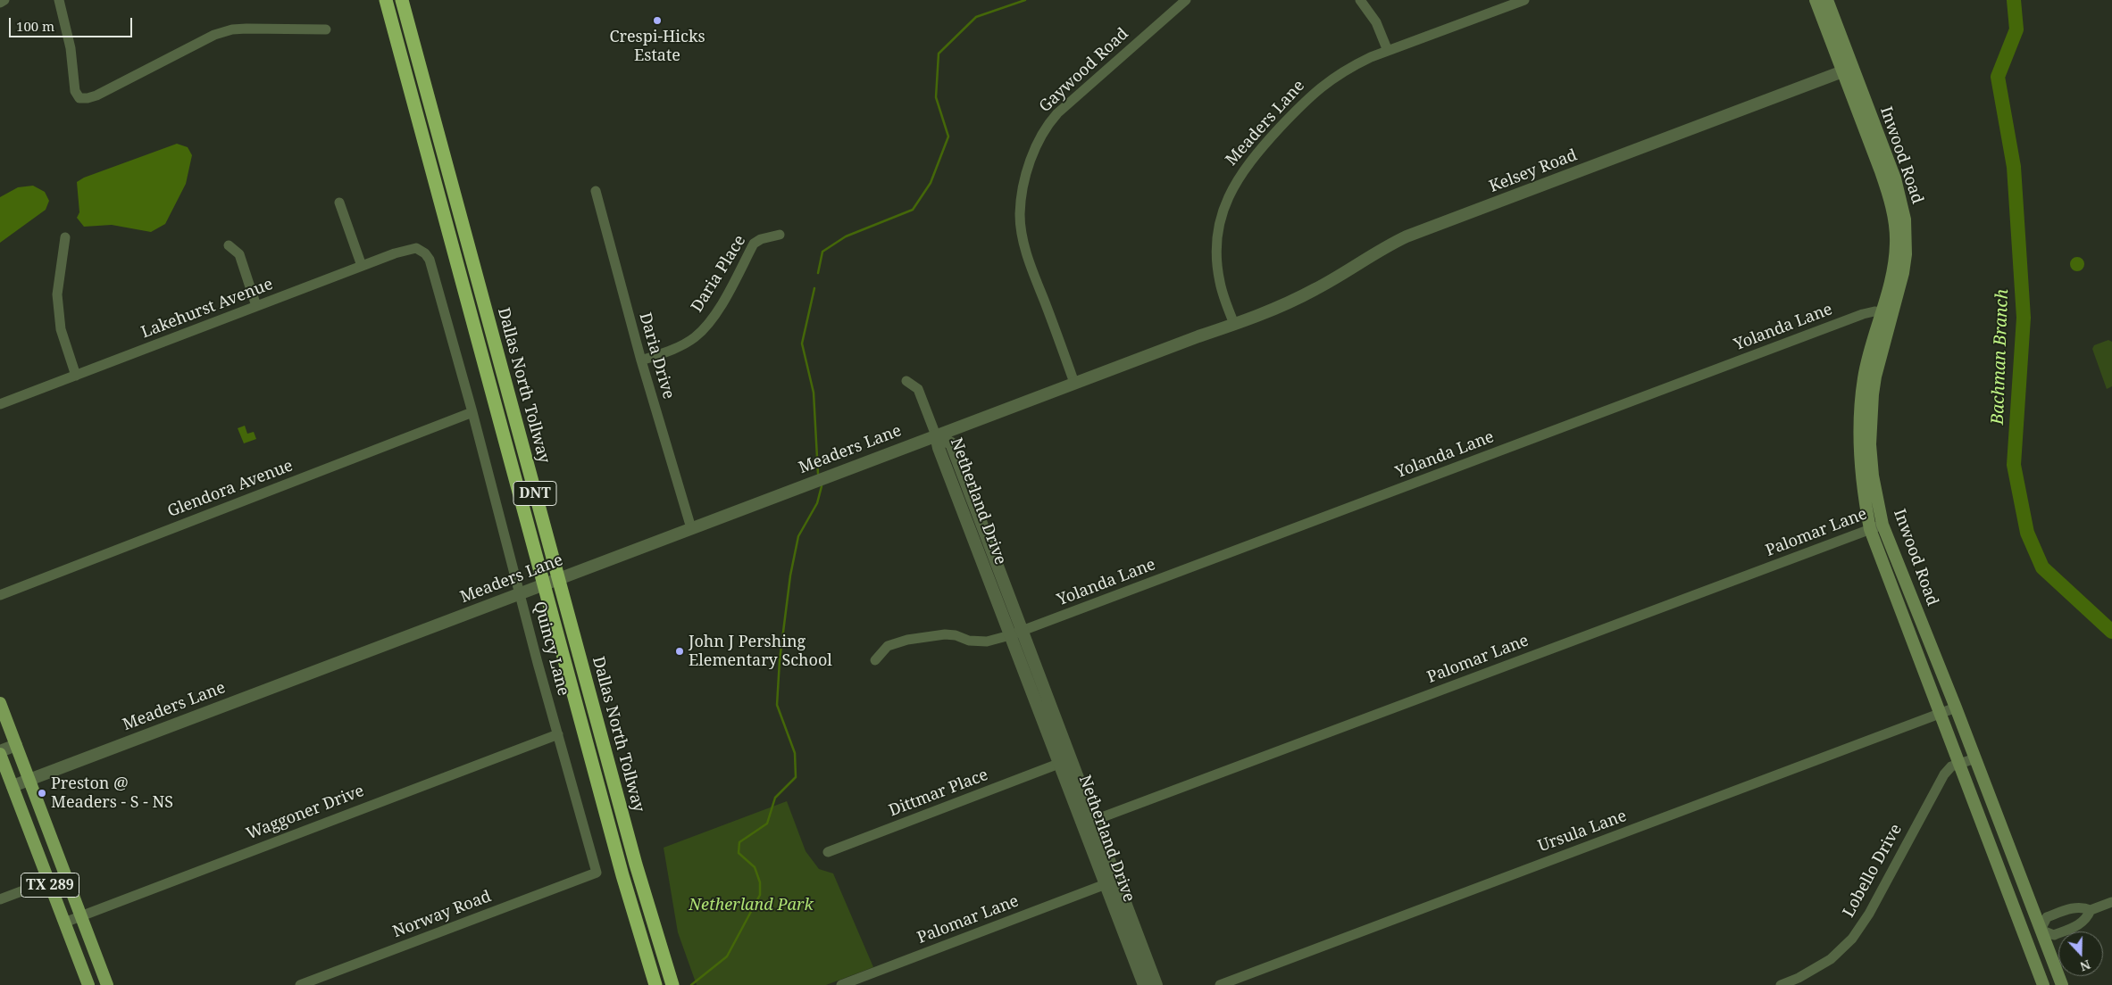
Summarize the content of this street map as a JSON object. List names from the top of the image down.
{
  "streets": {
    "highway": ["Dallas North Tollway", "DNT"],
    "main road": ["Inwood Road", "TX 289"],
    "street": [
      "Gaywood Road",
      "Meaders Lane",
      "Kelsey Road",
      "Daria Place",
      "Lakehurst Avenue",
      "Yolanda Lane",
      "Daria Drive",
      "Glendora Avenue",
      "Netherland Drive",
      "Palomar Lane",
      "Quincy Lane",
      "Dittmar Place",
      "Waggoner Drive",
      "Ursula Lane",
      "Lobello Drive",
      "Norway Road"
    ]
  },
  "crossings": [
    ["Gaywood Road", "Meaders Lane"],
    ["Meaders Lane", "Kelsey Road"],
    ["Meaders Lane", "Daria Drive"],
    ["Meaders Lane", "Netherland Drive"],
    ["Meaders Lane", "Quincy Lane"],
    ["Meaders Lane", "TX 289"],
    ["Inwood Road", "Kelsey Road"],
    ["Inwood Road", "Yolanda Lane"],
    ["Inwood Road", "Palomar Lane"],
    ["Inwood Road", "Ursula Lane"],
    ["Inwood Road", "Lobello Drive"],
    ["Daria Place", "Daria Drive"],
    ["Lakehurst Avenue", "Quincy Lane"],
    ["Yolanda Lane", "Netherland Drive"],
    ["Glendora Avenue", "Quincy Lane"],
    ["Netherland Drive", "Palomar Lane"],
    ["Netherland Drive", "Dittmar Place"],
    ["Quincy Lane", "Waggoner Drive"],
    ["Quincy Lane", "Norway Road"],
    ["Waggoner Drive", "TX 289"]
  ],
  "water": ["Bachman Branch"],
  "parks": ["Netherland Park"],
  "places": ["Crespi-Hicks Estate", "John J Pershing Elementary School", "Preston @ Meaders - S - NS"],
  "scale_bar": "100 m",
  "north": "bottom"
}
